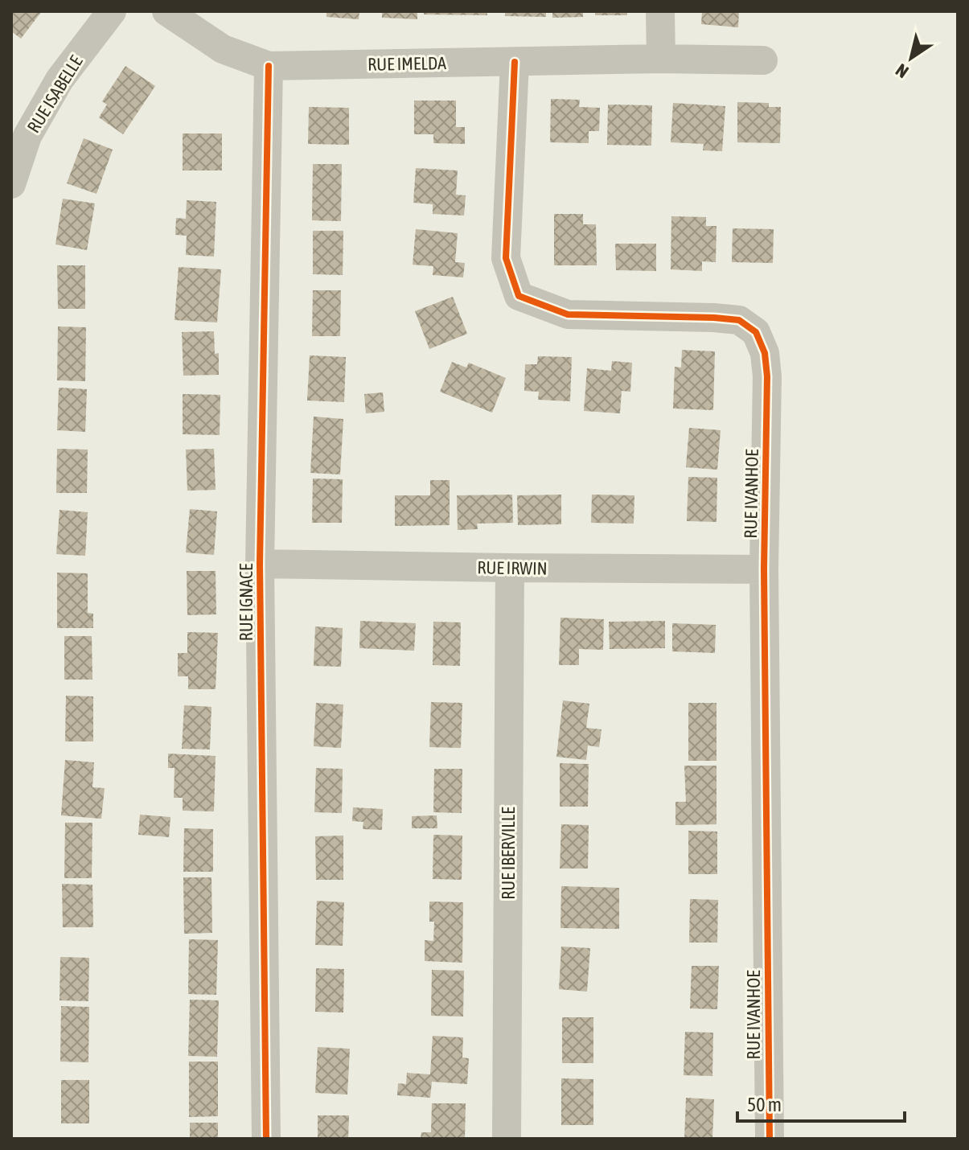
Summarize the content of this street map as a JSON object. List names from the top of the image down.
{
  "streets": {
    "street": [
      "RUE IMELDA",
      "RUE ISABELLE",
      "RUE IVANHOE",
      "RUE IRWIN",
      "RUE IGNACE",
      "RUE IBERVILLE"
    ]
  },
  "crossings": [
    ["RUE IMELDA", "RUE IVANHOE"],
    ["RUE IMELDA", "RUE IGNACE"],
    ["RUE IVANHOE", "RUE IRWIN"],
    ["RUE IRWIN", "RUE IGNACE"],
    ["RUE IRWIN", "RUE IBERVILLE"]
  ],
  "scale_bar": "50 m",
  "north": "bottom left"
}
